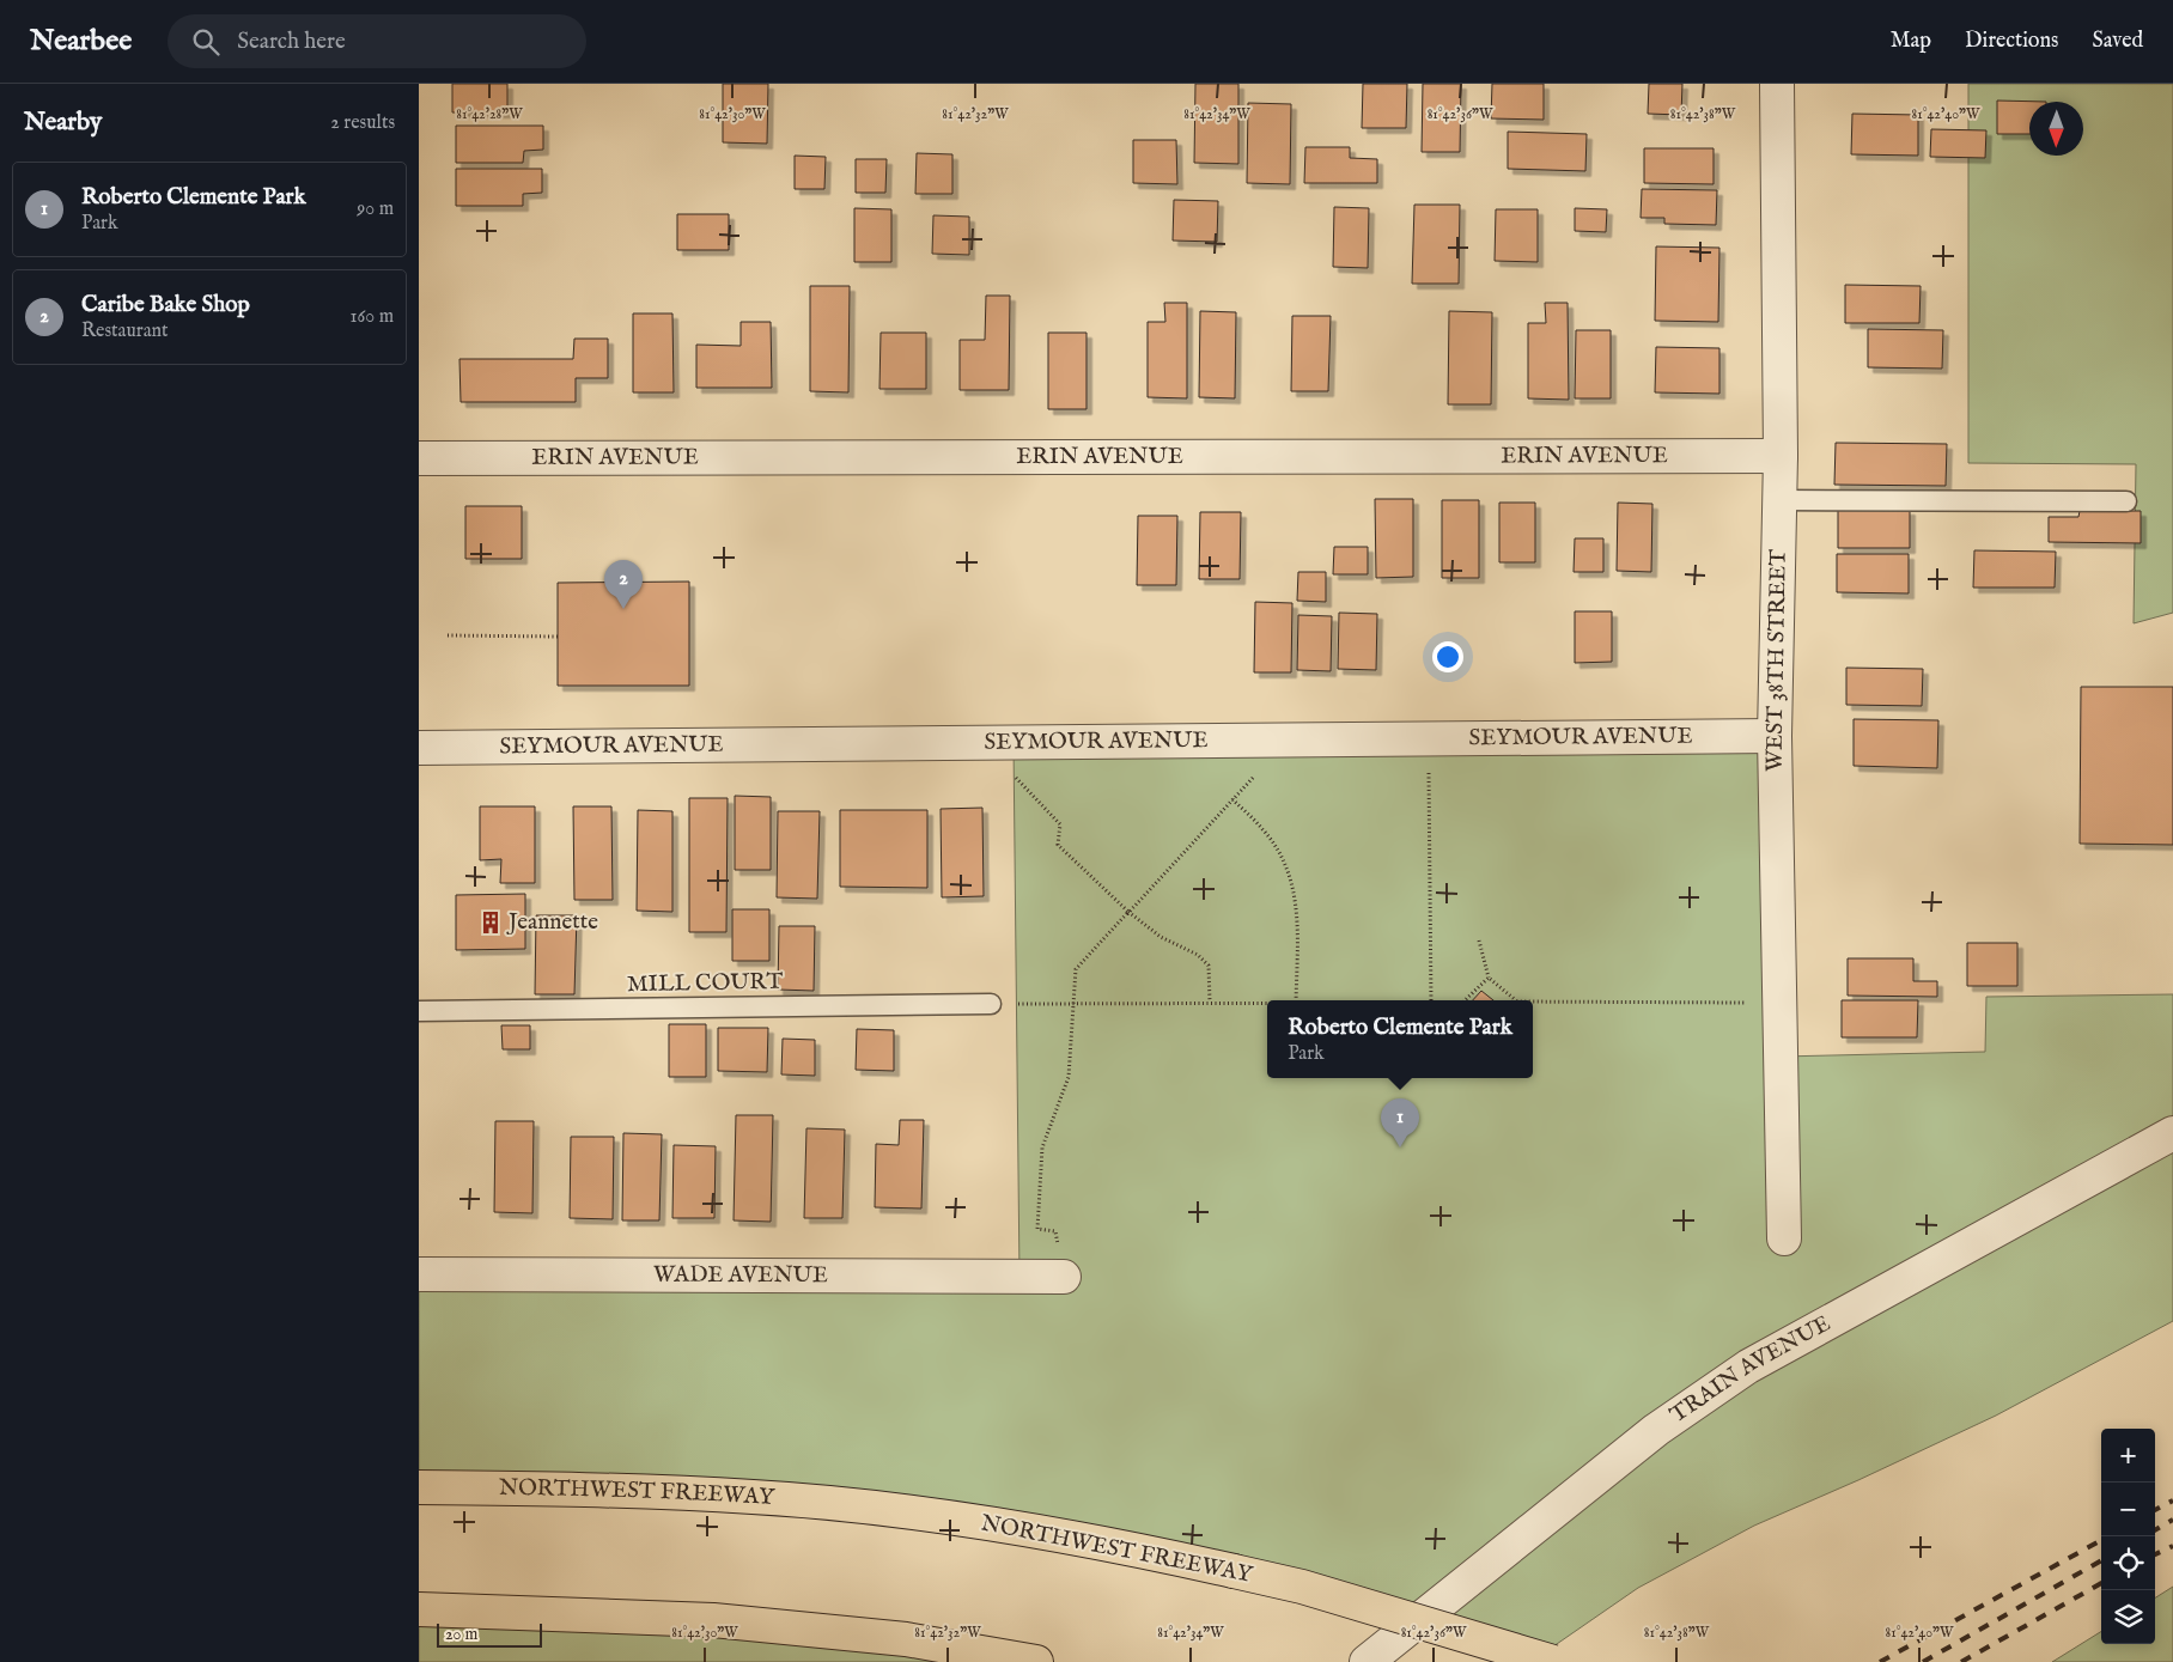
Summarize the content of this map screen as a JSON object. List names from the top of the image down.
{
  "streets": {
    "highway": ["NORTHWEST FREEWAY"],
    "street": [
      "ERIN AVENUE",
      "WEST 38TH STREET",
      "SEYMOUR AVENUE",
      "WADE AVENUE",
      "TRAIN AVENUE"
    ],
    "lane": ["MILL COURT"]
  },
  "crossings": [
    ["ERIN AVENUE", "WEST 38TH STREET"],
    ["WEST 38TH STREET", "SEYMOUR AVENUE"]
  ],
  "places": {
    "building": ["Jeannette"]
  },
  "scale_bar": "20 m",
  "north": "bottom",
  "page": {
    "header": "Nearbee",
    "search": "Search here",
    "nav": ["Map", "Directions", "Saved"],
    "heading": ["Nearby", "2 results"],
    "list": [
      {
        "mark": "1",
        "name": "Roberto Clemente Park",
        "note": "Park",
        "value": "90 m"
      },
      {
        "mark": "2",
        "name": "Caribe Bake Shop",
        "note": "Restaurant",
        "value": "160 m"
      }
    ],
    "pins": ["2", "1"],
    "popup": ["Roberto Clemente Park", "Park"],
    "map_buttons": ["+", "−"],
    "scale": "20 m"
  },
  "coordinates": [
    "81°42'28\"W",
    "81°42'30\"W",
    "81°42'32\"W",
    "81°42'34\"W",
    "81°42'36\"W",
    "81°42'38\"W",
    "81°42'40\"W"
  ]
}
